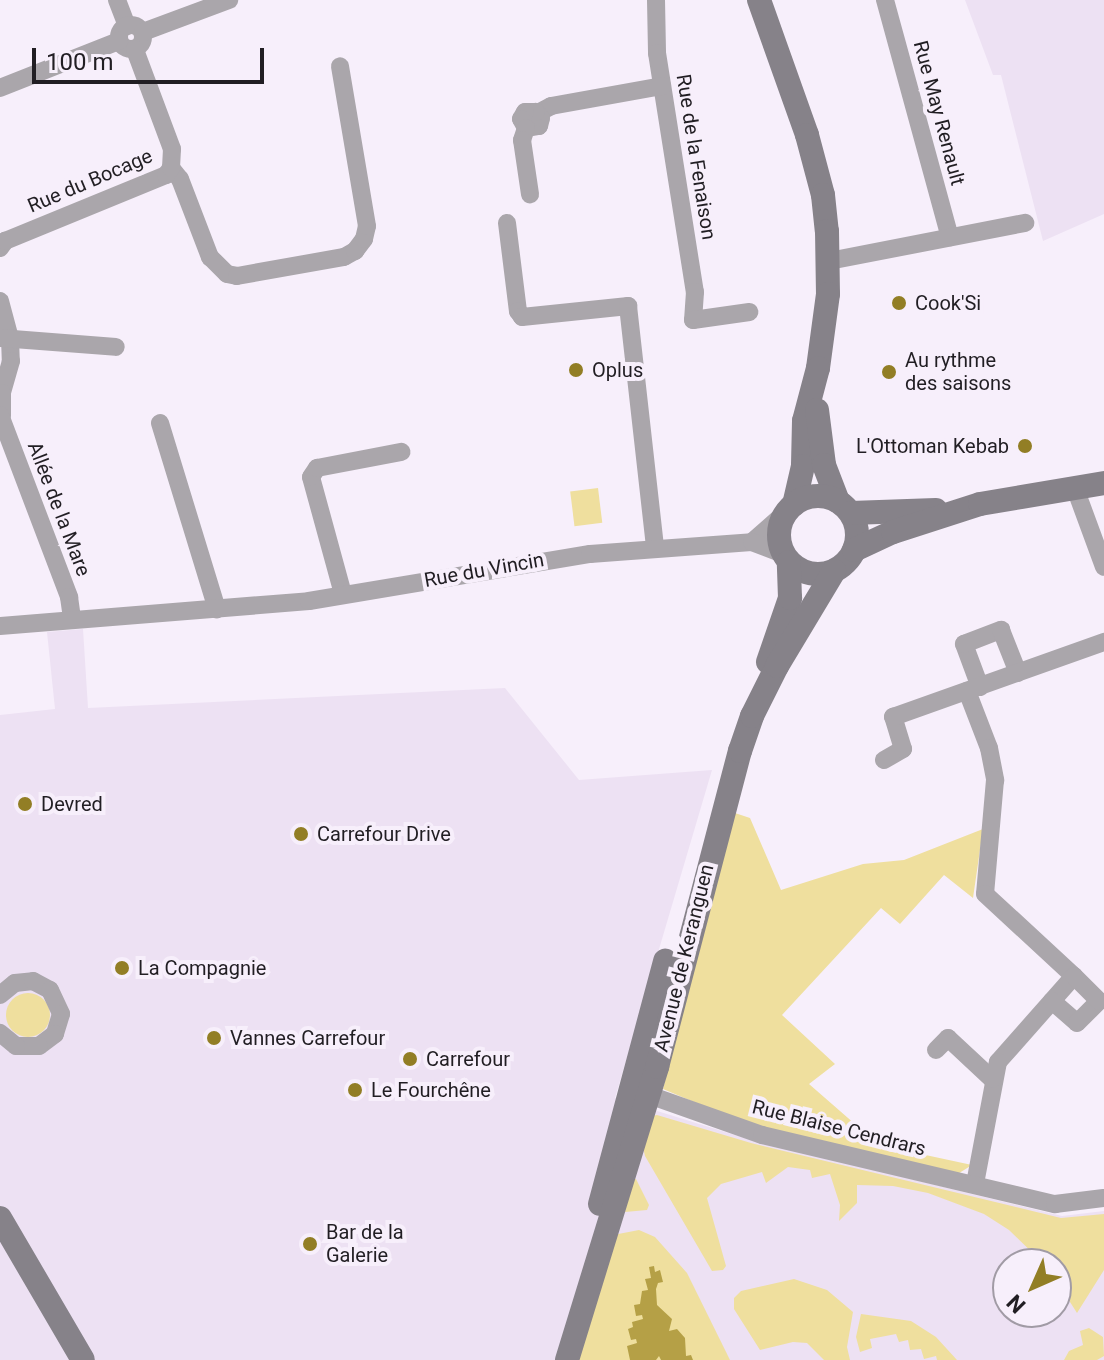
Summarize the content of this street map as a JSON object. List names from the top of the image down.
{
  "streets": {
    "main road": ["Avenue de Keranguen"],
    "street": [
      "Rue May Renault",
      "Rue de la Fenaison",
      "Rue du Bocage",
      "Allée de la Mare",
      "Rue du Vincin",
      "Rue Blaise Cendrars"
    ]
  },
  "crossings": [
    ["Allée de la Mare", "Rue du Vincin"],
    ["Rue du Vincin", "Avenue de Keranguen"],
    ["Avenue de Keranguen", "Rue Blaise Cendrars"]
  ],
  "places": [
    "Cook'Si",
    "Oplus",
    "Au rythme des saisons",
    "L'Ottoman Kebab",
    "Devred",
    "Carrefour Drive",
    "La Compagnie",
    "Vannes Carrefour",
    "Carrefour",
    "Le Fourchêne",
    "Bar de la Galerie"
  ],
  "scale_bar": "100 m",
  "north": "bottom left"
}
